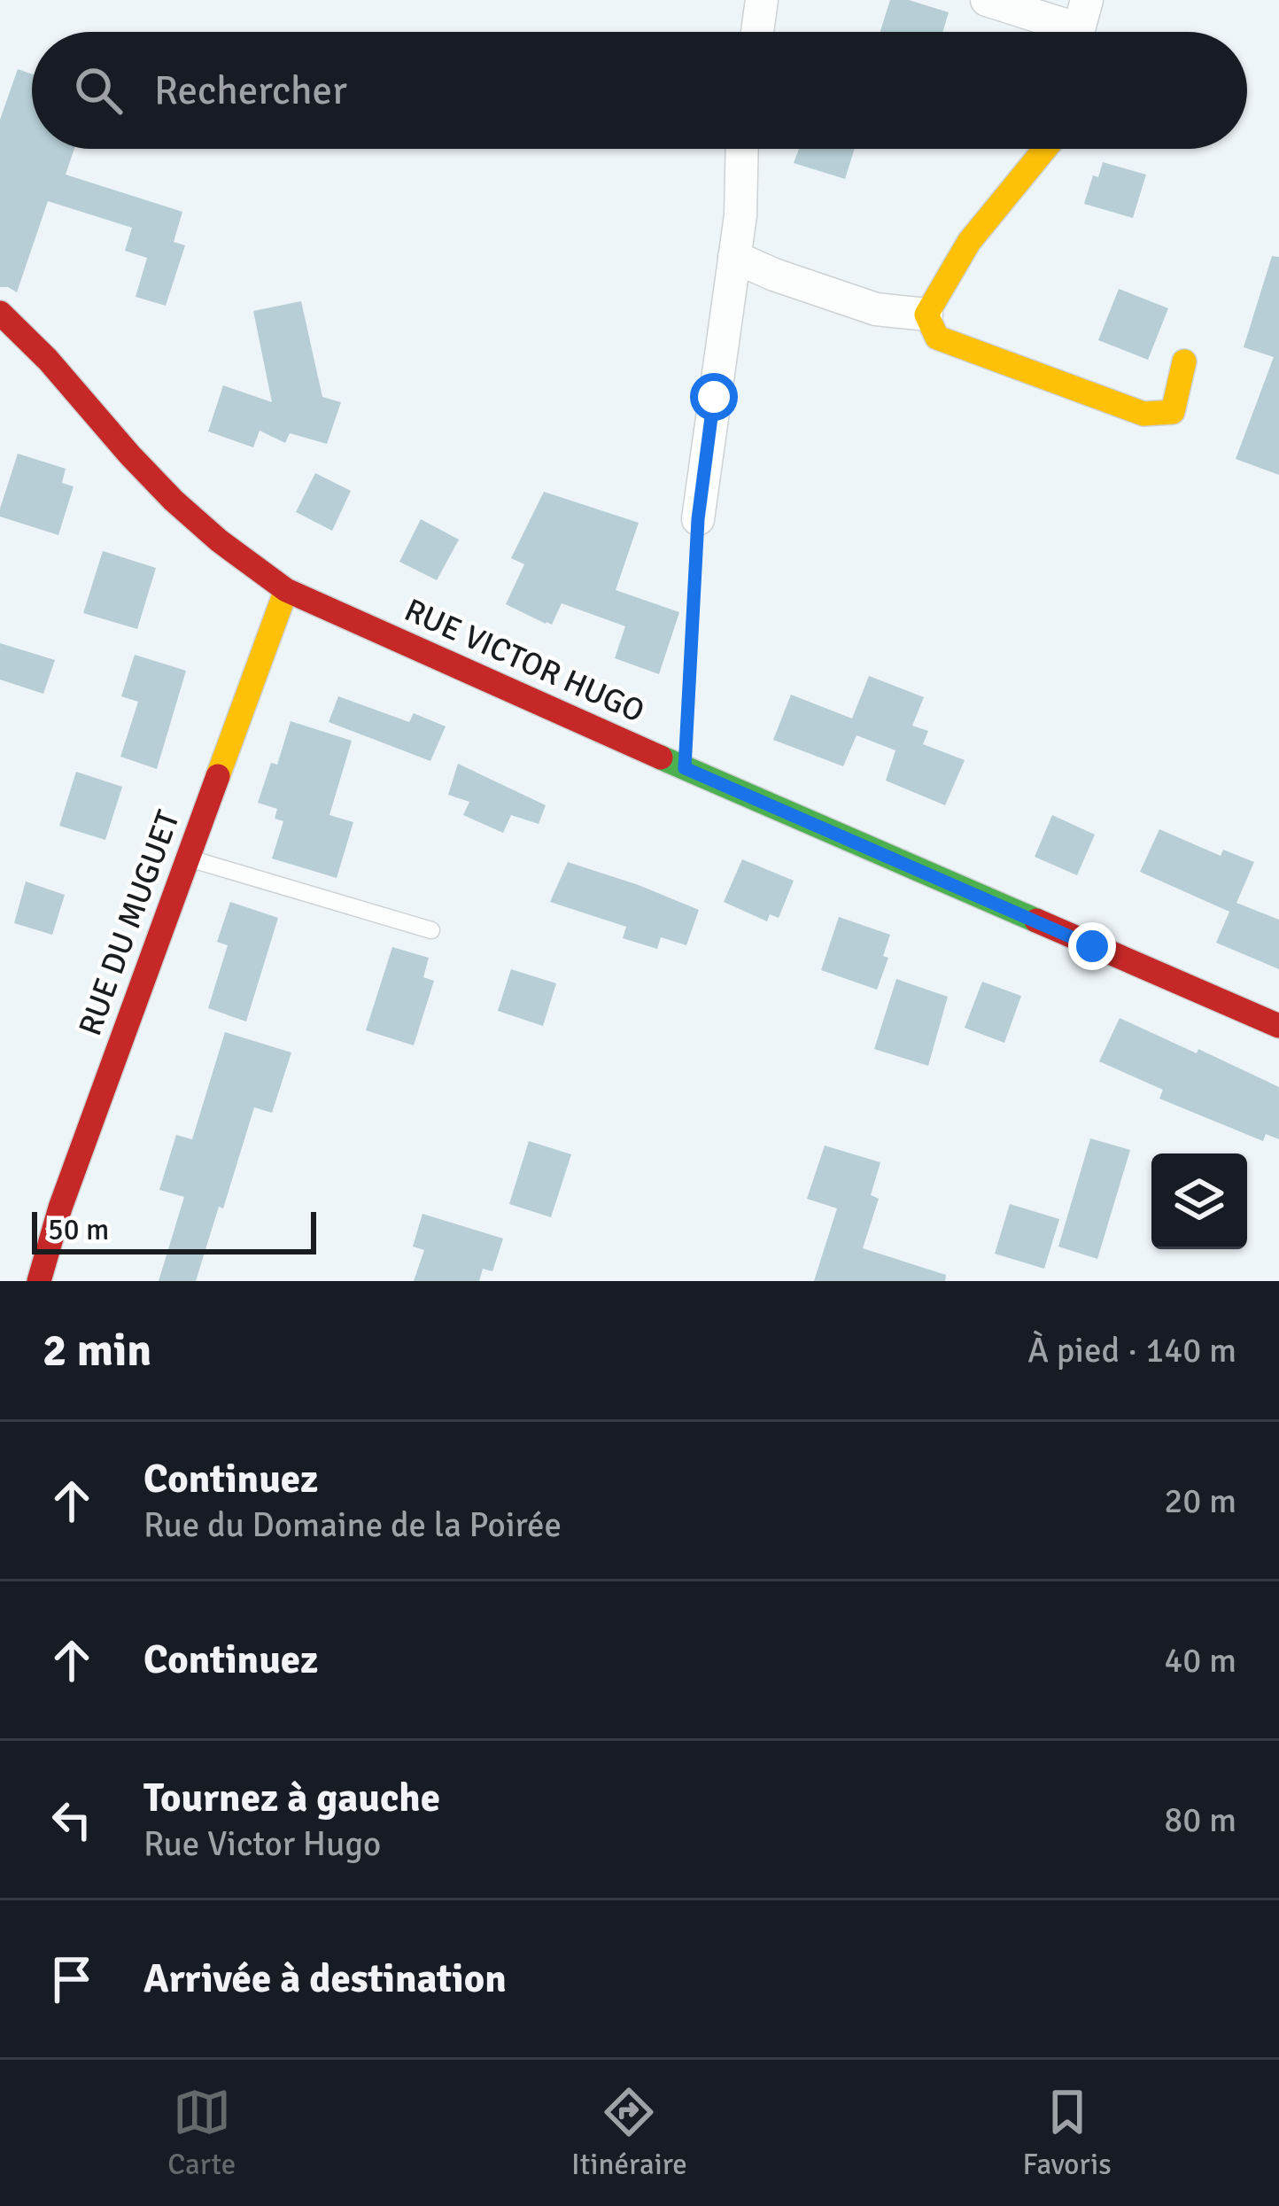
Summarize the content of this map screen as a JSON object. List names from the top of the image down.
{
  "streets": {
    "street": ["RUE VICTOR HUGO", "RUE DU MUGUET"]
  },
  "crossings": [
    ["RUE VICTOR HUGO", "RUE DU MUGUET"]
  ],
  "scale_bar": "50 m",
  "page": {
    "search": "Rechercher",
    "scale": "50 m",
    "heading": ["2 min", "À pied · 140 m"],
    "list": [
      ["Continuez", "Rue du Domaine de la Poirée", "20 m"],
      ["Continuez", "40 m"],
      ["Tournez à gauche", "Rue Victor Hugo", "80 m"],
      "Arrivée à destination"
    ],
    "nav": ["Carte", "Itinéraire", "Favoris"]
  }
}
